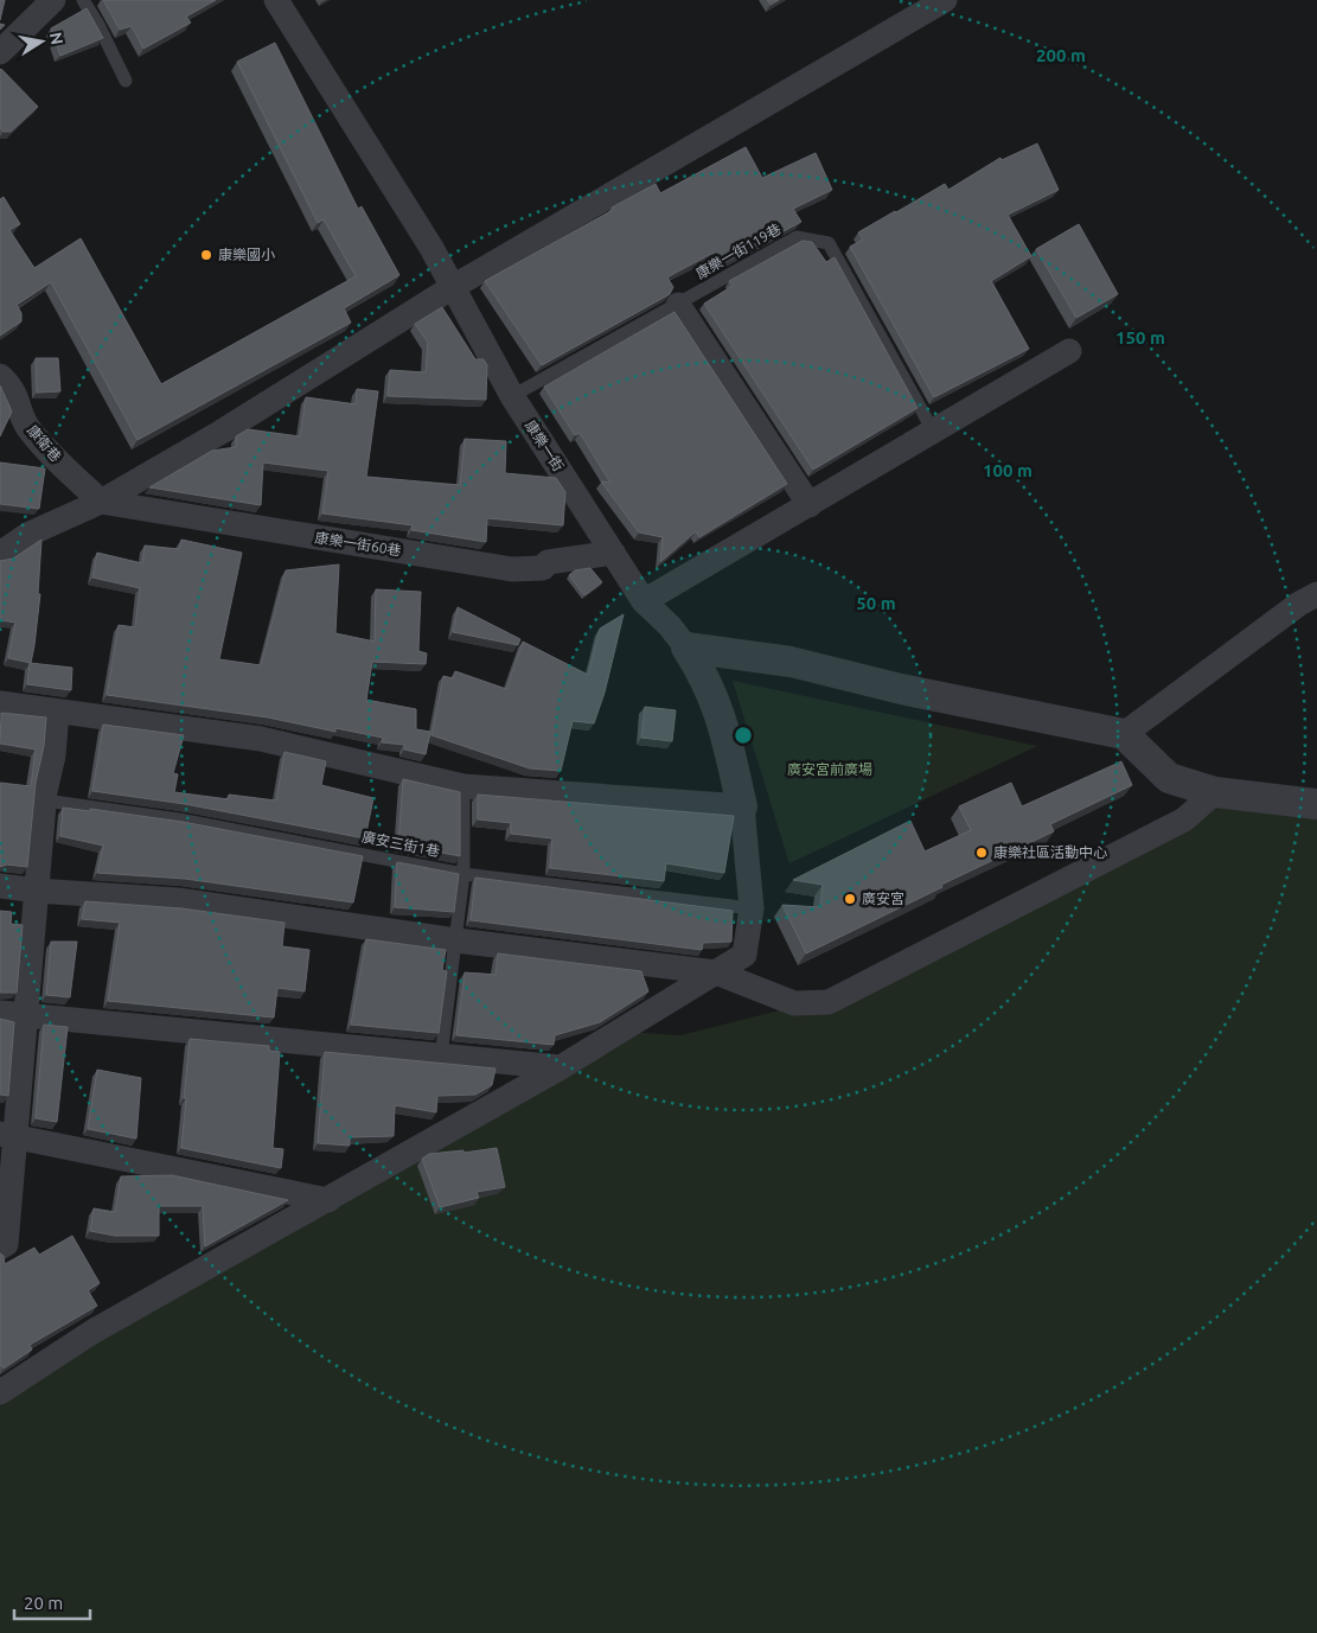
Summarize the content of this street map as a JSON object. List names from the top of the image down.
{
  "streets": {
    "street": ["康衛巷", "康樂一街", "康樂一街60巷"],
    "lane": ["康樂一街119巷", "廣安三街1巷"]
  },
  "crossings": [
    ["康樂一街119巷", "康樂一街"],
    ["康衛巷", "康樂一街60巷"],
    ["康樂一街", "康樂一街60巷"],
    ["康樂一街", "廣安三街1巷"]
  ],
  "parks": ["廣安宮前廣場"],
  "places": ["康樂國小", "康樂社區活動中心", "廣安宮"],
  "scale_bar": "20 m",
  "north": "right",
  "rings": [
    "200 m",
    "150 m",
    "100 m",
    "50 m"
  ]
}
